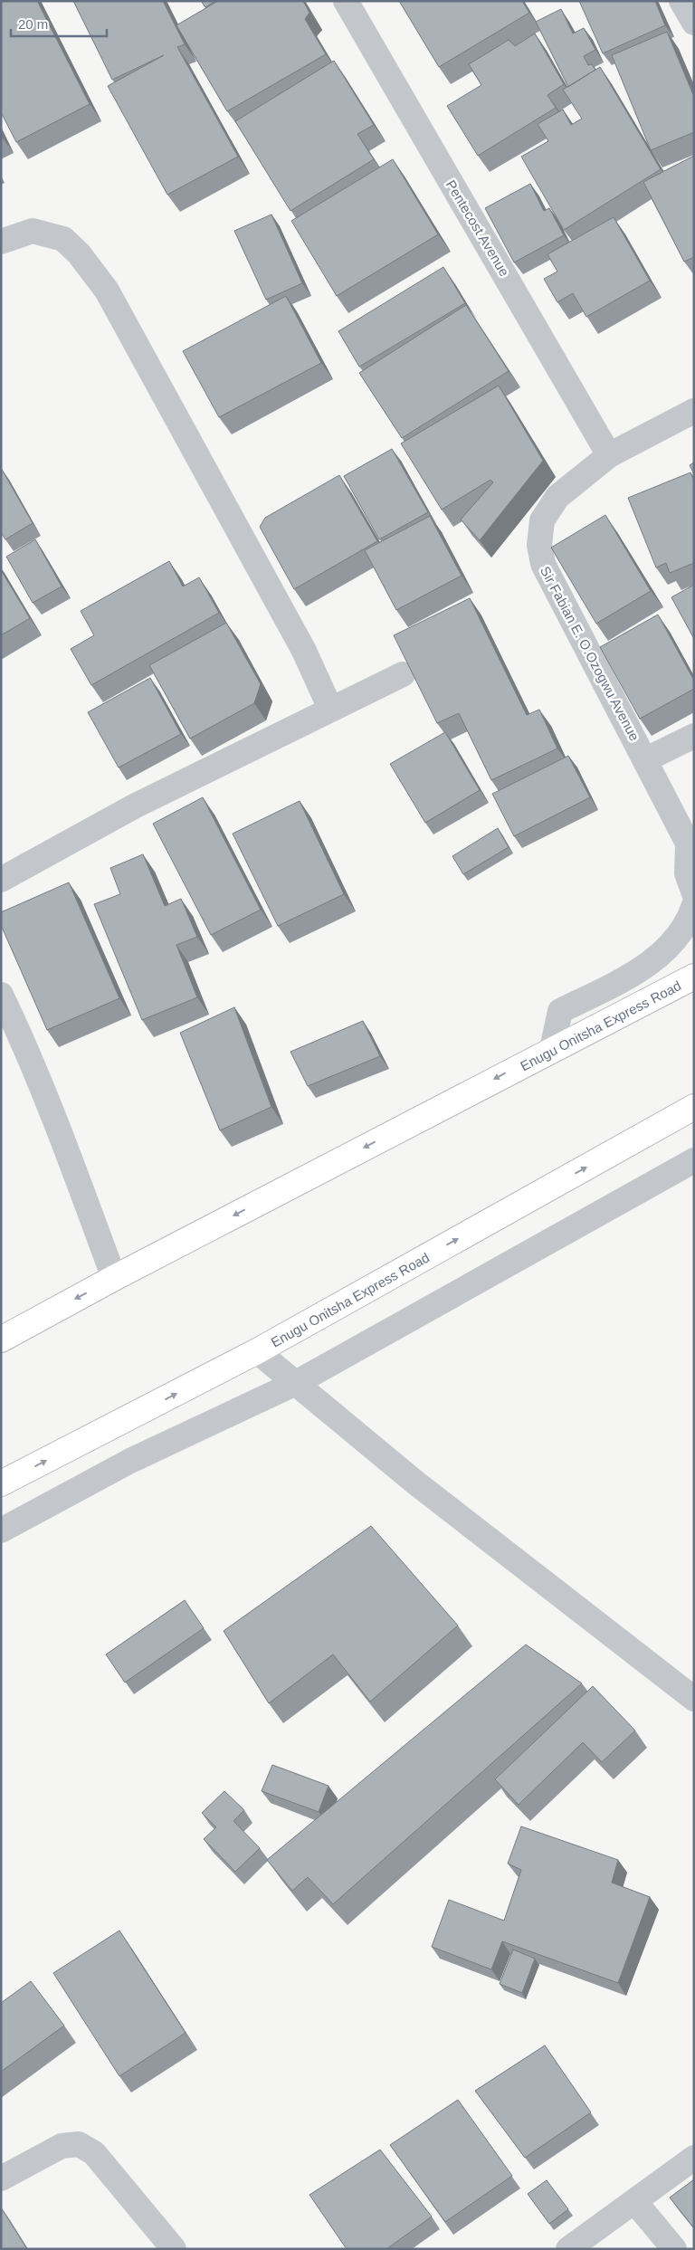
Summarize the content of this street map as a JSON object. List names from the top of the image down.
{
  "streets": {
    "highway": ["Enugu Onitsha Express Road"],
    "street": ["Pentecost Avenue", "Sir Fabian E. O.Ozogwu Avenue"]
  },
  "crossings": [
    ["Pentecost Avenue", "Sir Fabian E. O.Ozogwu Avenue"]
  ],
  "scale_bar": "20 m"
}
